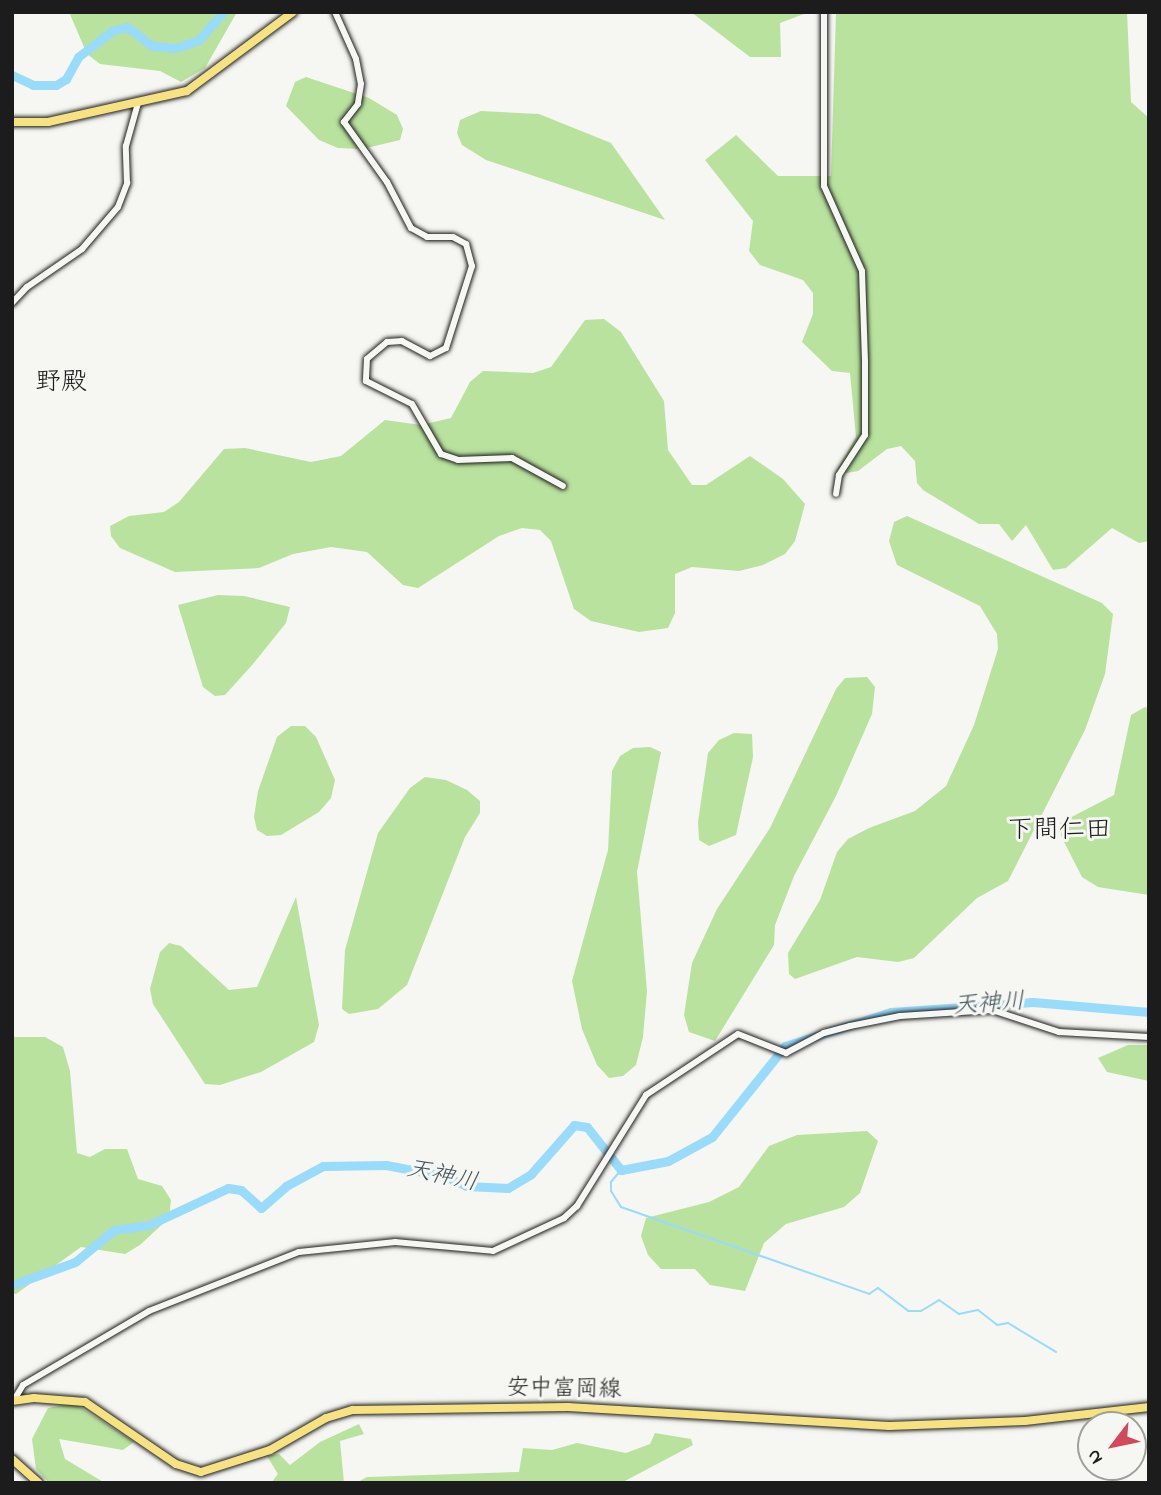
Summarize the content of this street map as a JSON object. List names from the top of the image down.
{
  "streets": {
    "main road": ["安中富岡線"]
  },
  "districts": ["野殿", "下間仁田"],
  "water": ["天神川"],
  "north": "bottom left"
}
